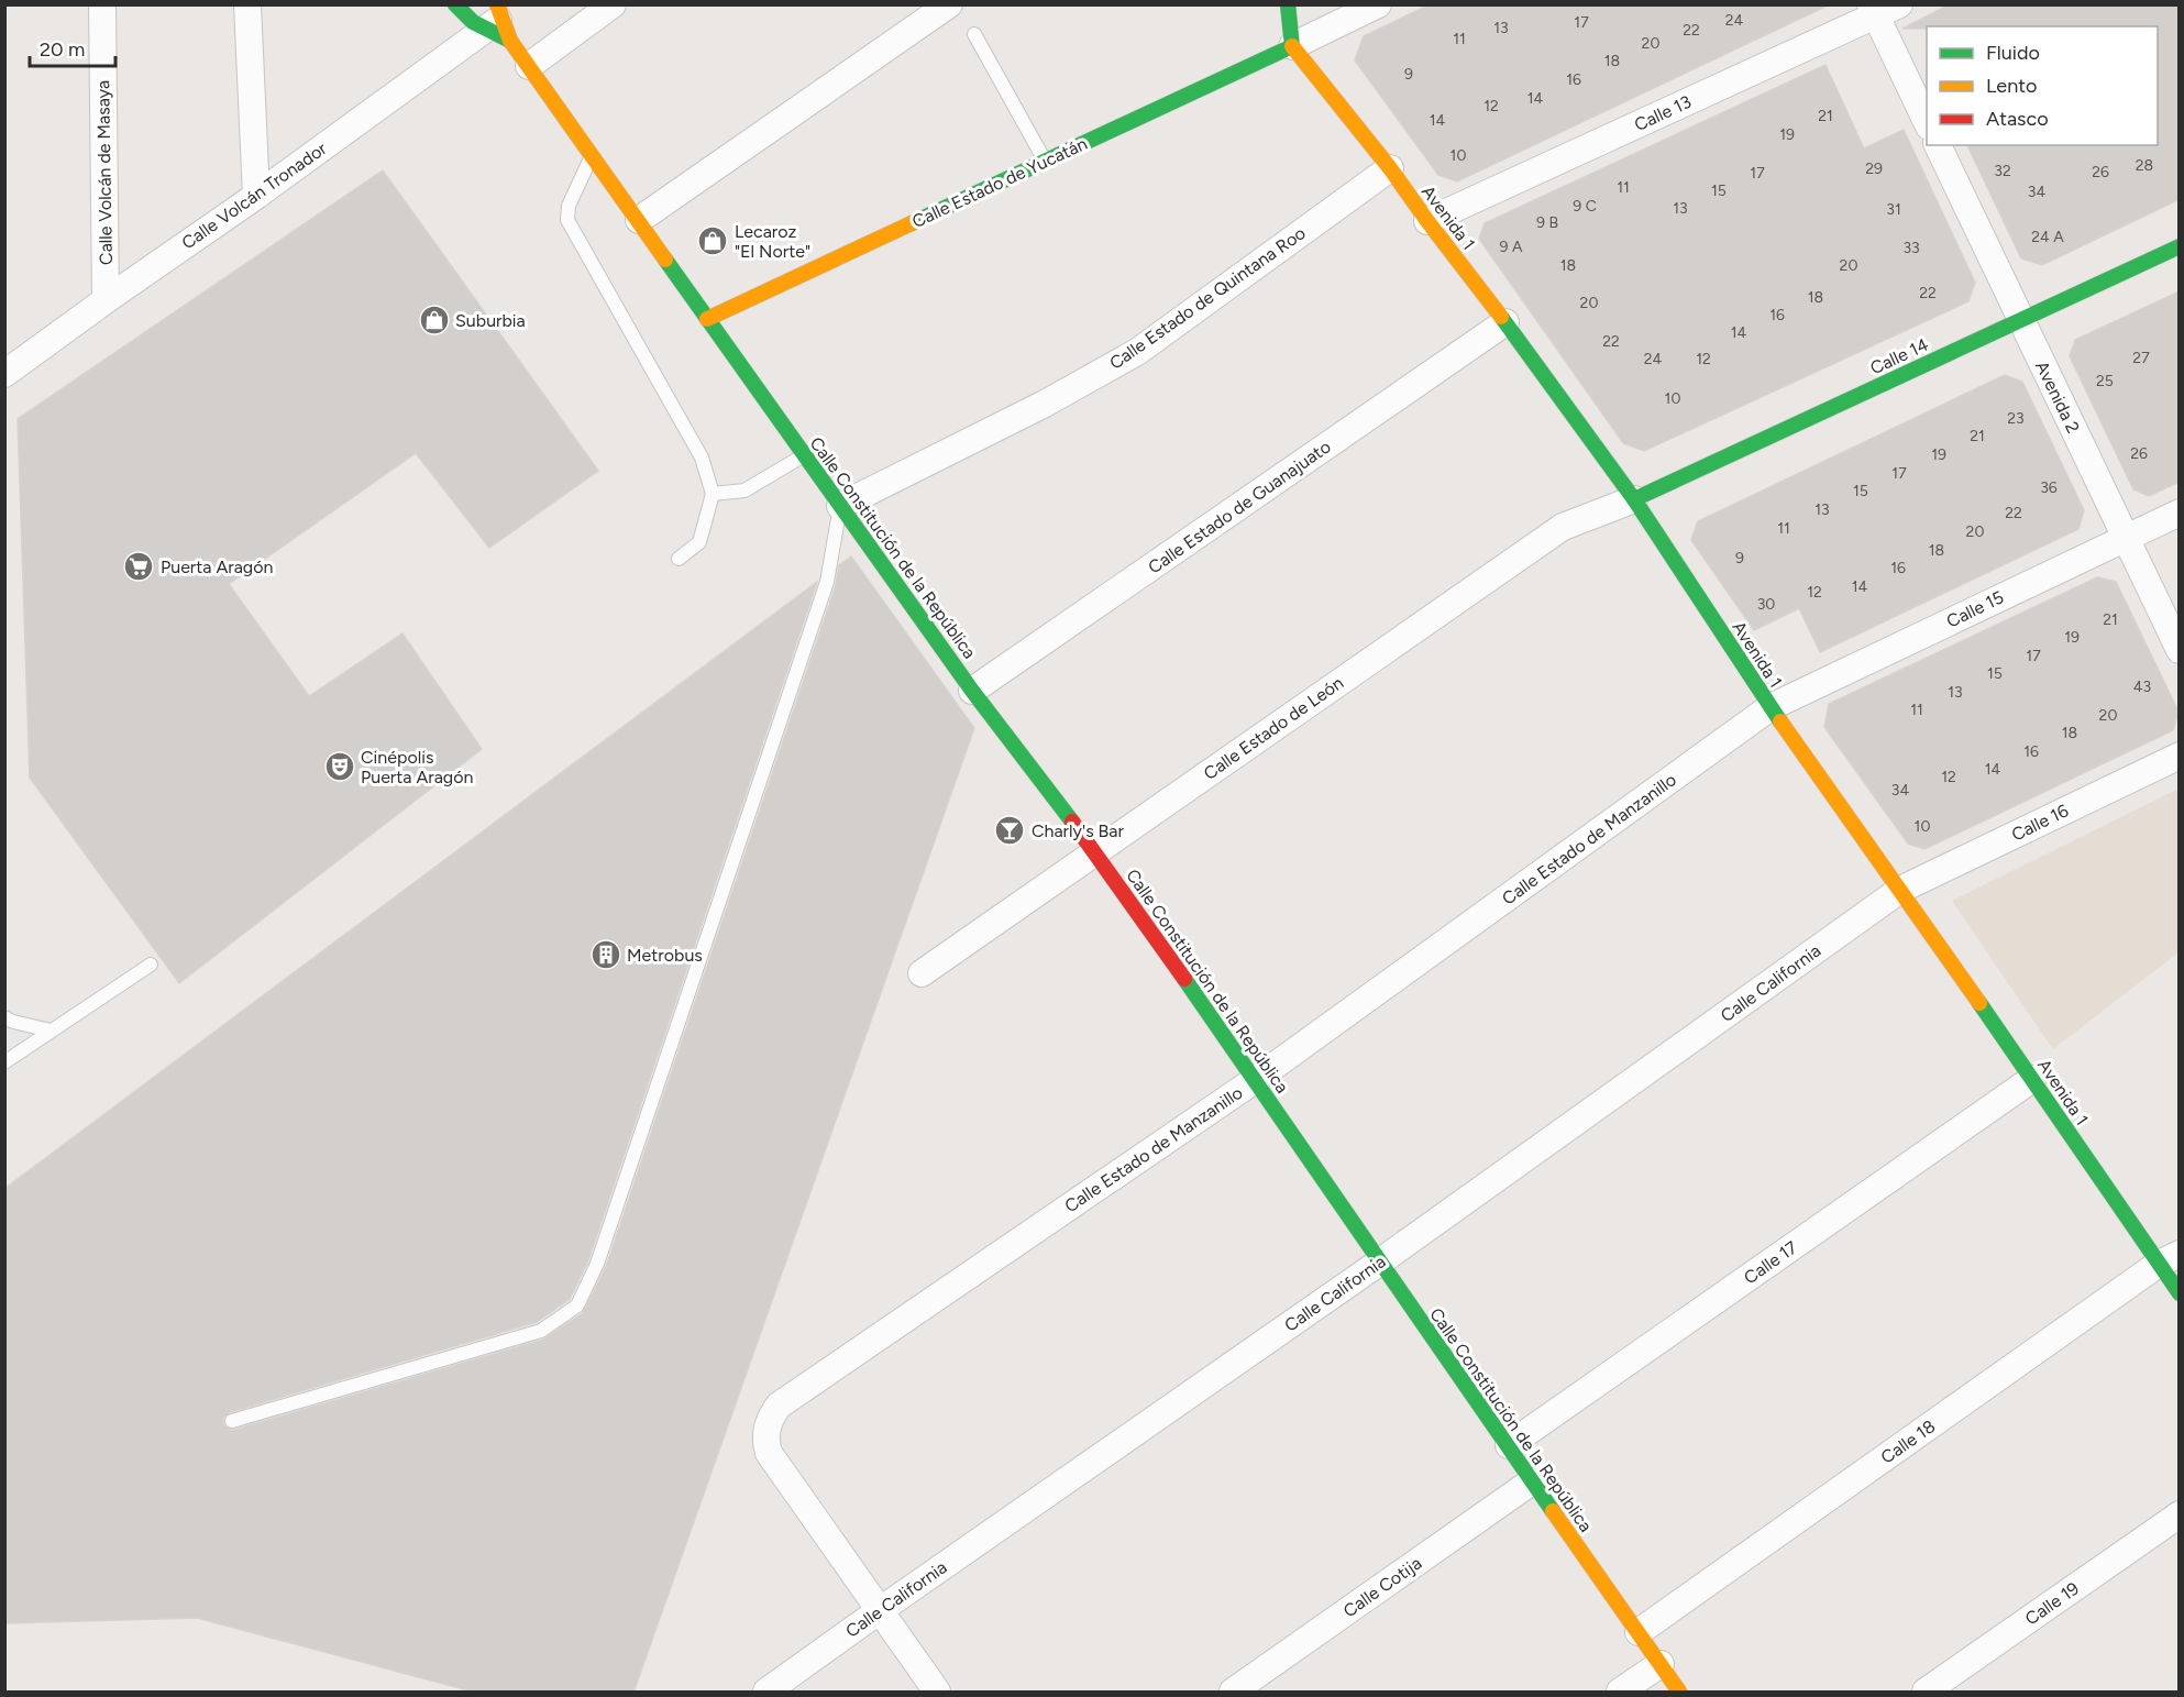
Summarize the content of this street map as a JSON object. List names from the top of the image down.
{
  "streets": {
    "street": [
      "Calle 13",
      "Calle Volcán de Masaya",
      "Calle Estado de Yucatán",
      "Calle Volcán Tronador",
      "Avenida 1",
      "Calle Estado de Quintana Roo",
      "Calle 14",
      "Avenida 2",
      "Calle Estado de Guanajuato",
      "Calle Constitución de la República",
      "Calle 15",
      "Calle Estado de León",
      "Calle 16",
      "Calle Estado de Manzanillo",
      "Calle California",
      "Calle 17",
      "Calle 18",
      "Calle Cotija",
      "Calle 19"
    ]
  },
  "crossings": [
    ["Calle 13", "Avenida 1"],
    ["Calle Volcán de Masaya", "Calle Volcán Tronador"],
    ["Calle Estado de Yucatán", "Avenida 1"],
    ["Calle Estado de Yucatán", "Calle Constitución de la República"],
    ["Calle Volcán Tronador", "Calle Constitución de la República"],
    ["Avenida 1", "Calle Estado de Quintana Roo"],
    ["Avenida 1", "Calle 14"],
    ["Avenida 1", "Calle Estado de Guanajuato"],
    ["Avenida 1", "Calle 15"],
    ["Avenida 1", "Calle Estado de León"],
    ["Avenida 1", "Calle 16"],
    ["Avenida 1", "Calle Estado de Manzanillo"],
    ["Avenida 1", "Calle California"],
    ["Avenida 1", "Calle 17"],
    ["Avenida 1", "Calle 18"],
    ["Calle Estado de Quintana Roo", "Calle Constitución de la República"],
    ["Calle 14", "Avenida 2"],
    ["Calle 14", "Calle Estado de León"],
    ["Avenida 2", "Calle 15"],
    ["Calle Estado de Guanajuato", "Calle Constitución de la República"],
    ["Calle Constitución de la República", "Calle Estado de León"],
    ["Calle Constitución de la República", "Calle Estado de Manzanillo"],
    ["Calle Constitución de la República", "Calle California"],
    ["Calle Constitución de la República", "Calle 17"],
    ["Calle Constitución de la República", "Calle 18"],
    ["Calle Constitución de la República", "Calle Cotija"],
    ["Calle 15", "Calle Estado de Manzanillo"],
    ["Calle 16", "Calle California"],
    ["Calle Estado de Manzanillo", "Calle California"]
  ],
  "places": {
    "shop": ["Lecaroz \"El Norte\"", "Suburbia"],
    "supermarket": ["Puerta Aragón"],
    "theatre": ["Cinépolis Puerta Aragón"],
    "bar": ["Charly's Bar"],
    "building": ["Metrobus"]
  },
  "house_numbers": [
    "24",
    "17",
    "13",
    "22",
    "11",
    "20",
    "18",
    "9",
    "16",
    "14",
    "12",
    "21",
    "14",
    "19",
    "10",
    "28",
    "29",
    "32",
    "26",
    "17",
    "11",
    "15",
    "34",
    "9 C",
    "13",
    "31",
    "9 B",
    "24 A",
    "9 A",
    "33",
    "18",
    "20",
    "22",
    "18",
    "20",
    "16",
    "14",
    "22",
    "27",
    "24",
    "12",
    "25",
    "10",
    "23",
    "21",
    "26",
    "19",
    "17",
    "36",
    "15",
    "13",
    "22",
    "11",
    "20",
    "18",
    "9",
    "16",
    "14",
    "12",
    "30",
    "21",
    "19",
    "17",
    "15",
    "43",
    "13",
    "11",
    "20",
    "18",
    "16",
    "14",
    "12",
    "34",
    "10"
  ],
  "legend": ["Fluido", "Lento", "Atasco"],
  "scale_bar": "20 m"
}
